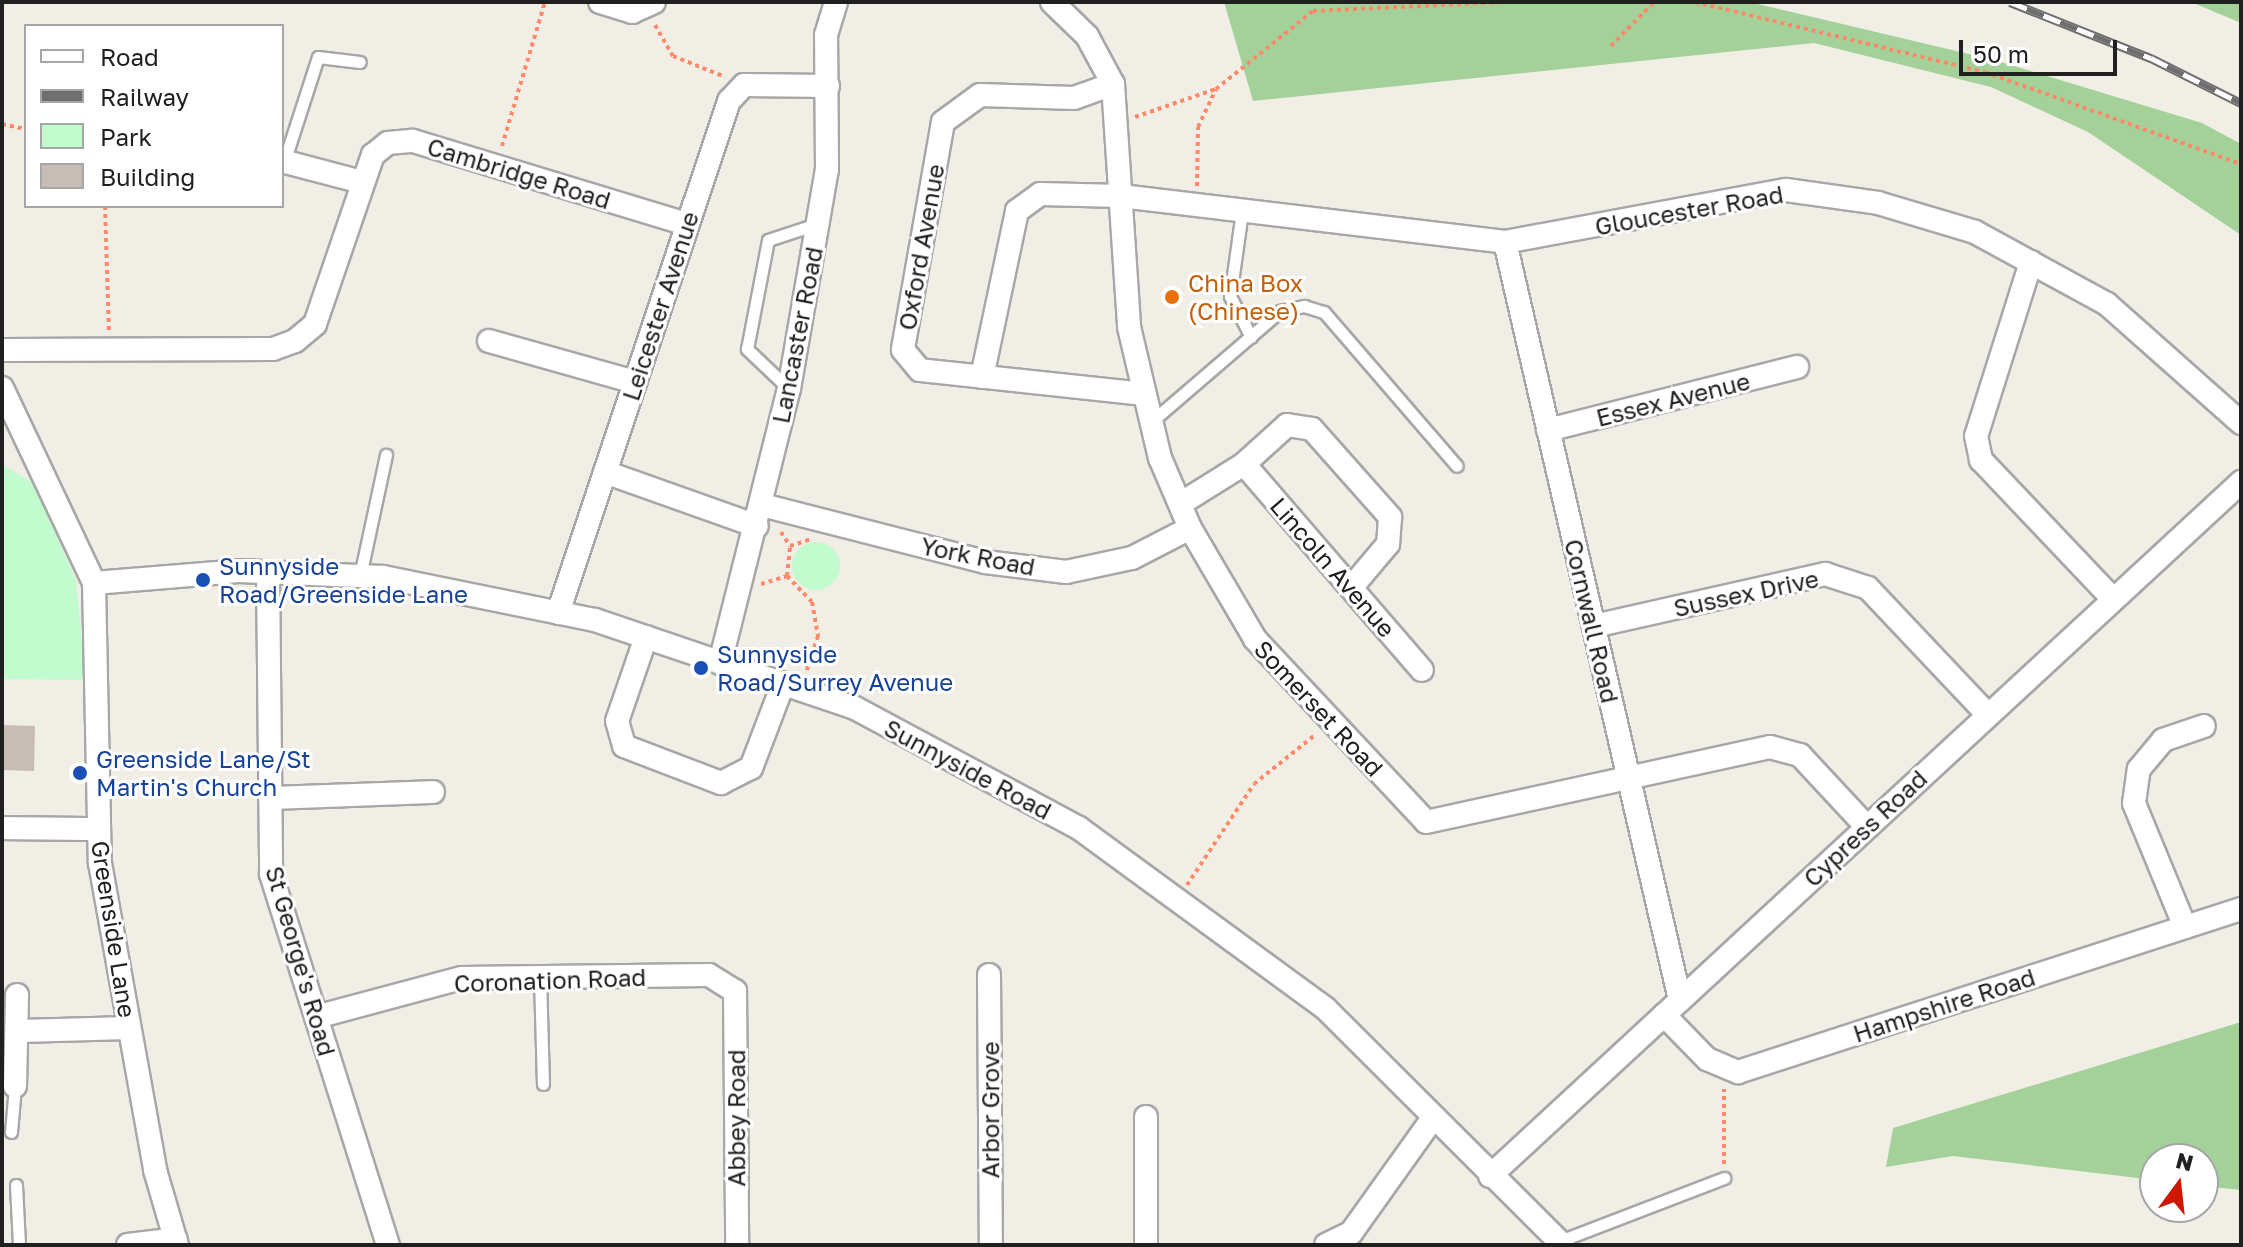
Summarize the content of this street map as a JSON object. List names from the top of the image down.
{
  "streets": {
    "street": [
      "Cambridge Road",
      "Gloucester Road",
      "Oxford Avenue",
      "Leicester Avenue",
      "Lancaster Road",
      "Essex Avenue",
      "York Road",
      "Lincoln Avenue",
      "Sussex Drive",
      "Cornwall Road",
      "Somerset Road",
      "Sunnyside Road",
      "Cypress Road",
      "Greenside Lane",
      "St George's Road",
      "Coronation Road",
      "Hampshire Road",
      "Arbor Grove",
      "Abbey Road"
    ]
  },
  "crossings": [
    ["Cambridge Road", "Leicester Avenue"],
    ["Gloucester Road", "Oxford Avenue"],
    ["Gloucester Road", "Cornwall Road"],
    ["Gloucester Road", "Somerset Road"],
    ["Oxford Avenue", "Somerset Road"],
    ["Leicester Avenue", "York Road"],
    ["Leicester Avenue", "Sunnyside Road"],
    ["Lancaster Road", "York Road"],
    ["Lancaster Road", "Sunnyside Road"],
    ["Essex Avenue", "Cornwall Road"],
    ["York Road", "Somerset Road"],
    ["Sussex Drive", "Cornwall Road"],
    ["Sussex Drive", "Cypress Road"],
    ["Cornwall Road", "Somerset Road"],
    ["Cornwall Road", "Cypress Road"],
    ["Somerset Road", "Cypress Road"],
    ["Sunnyside Road", "Cypress Road"],
    ["Sunnyside Road", "Greenside Lane"],
    ["Sunnyside Road", "St George's Road"],
    ["St George's Road", "Coronation Road"],
    ["Coronation Road", "Abbey Road"]
  ],
  "places": [
    "China Box (Chinese)",
    "Sunnyside Road/Greenside Lane",
    "Sunnyside Road/Surrey Avenue",
    "Greenside Lane/St Martin's Church"
  ],
  "legend": [
    "Road",
    "Railway",
    "Park",
    "Building"
  ],
  "scale_bar": "50 m",
  "north": "top"
}
